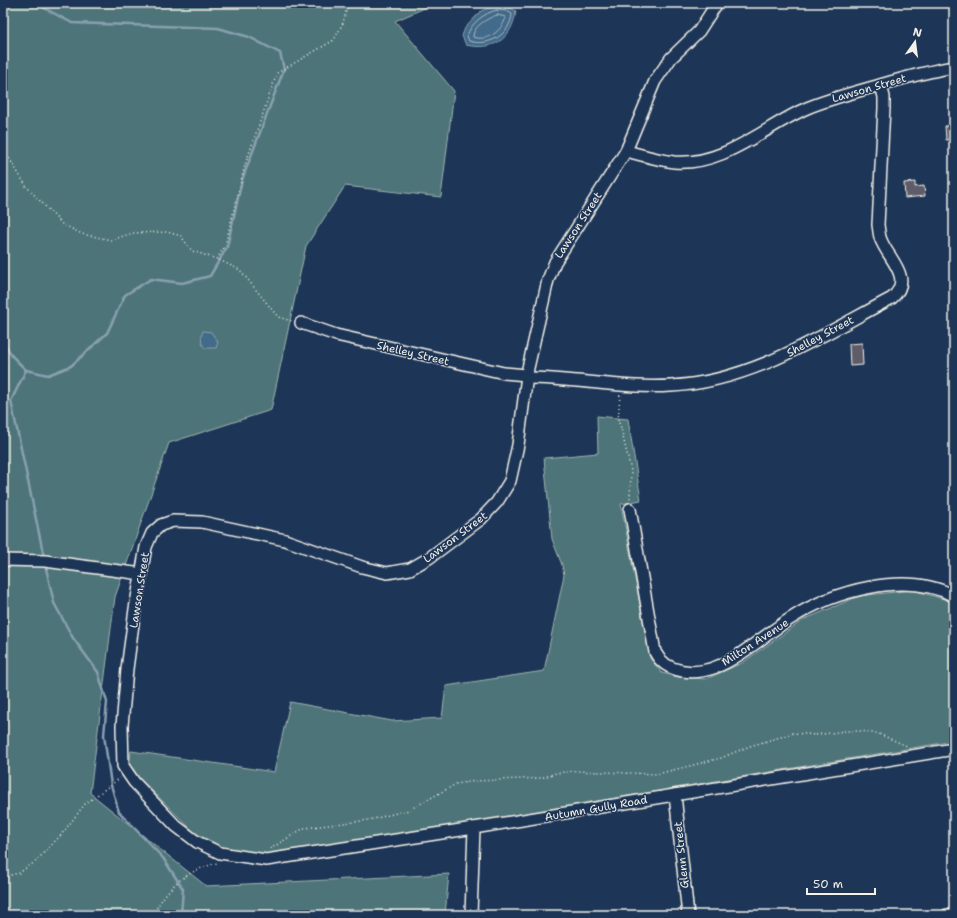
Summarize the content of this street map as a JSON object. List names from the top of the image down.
{
  "streets": {
    "street": [
      "Lawson Street",
      "Shelley Street",
      "Milton Avenue",
      "Autumn Gully Road",
      "Glenn Street"
    ]
  },
  "crossings": [
    ["Lawson Street", "Shelley Street"],
    ["Lawson Street", "Autumn Gully Road"],
    ["Autumn Gully Road", "Glenn Street"]
  ],
  "scale_bar": "50 m",
  "north": "top"
}
